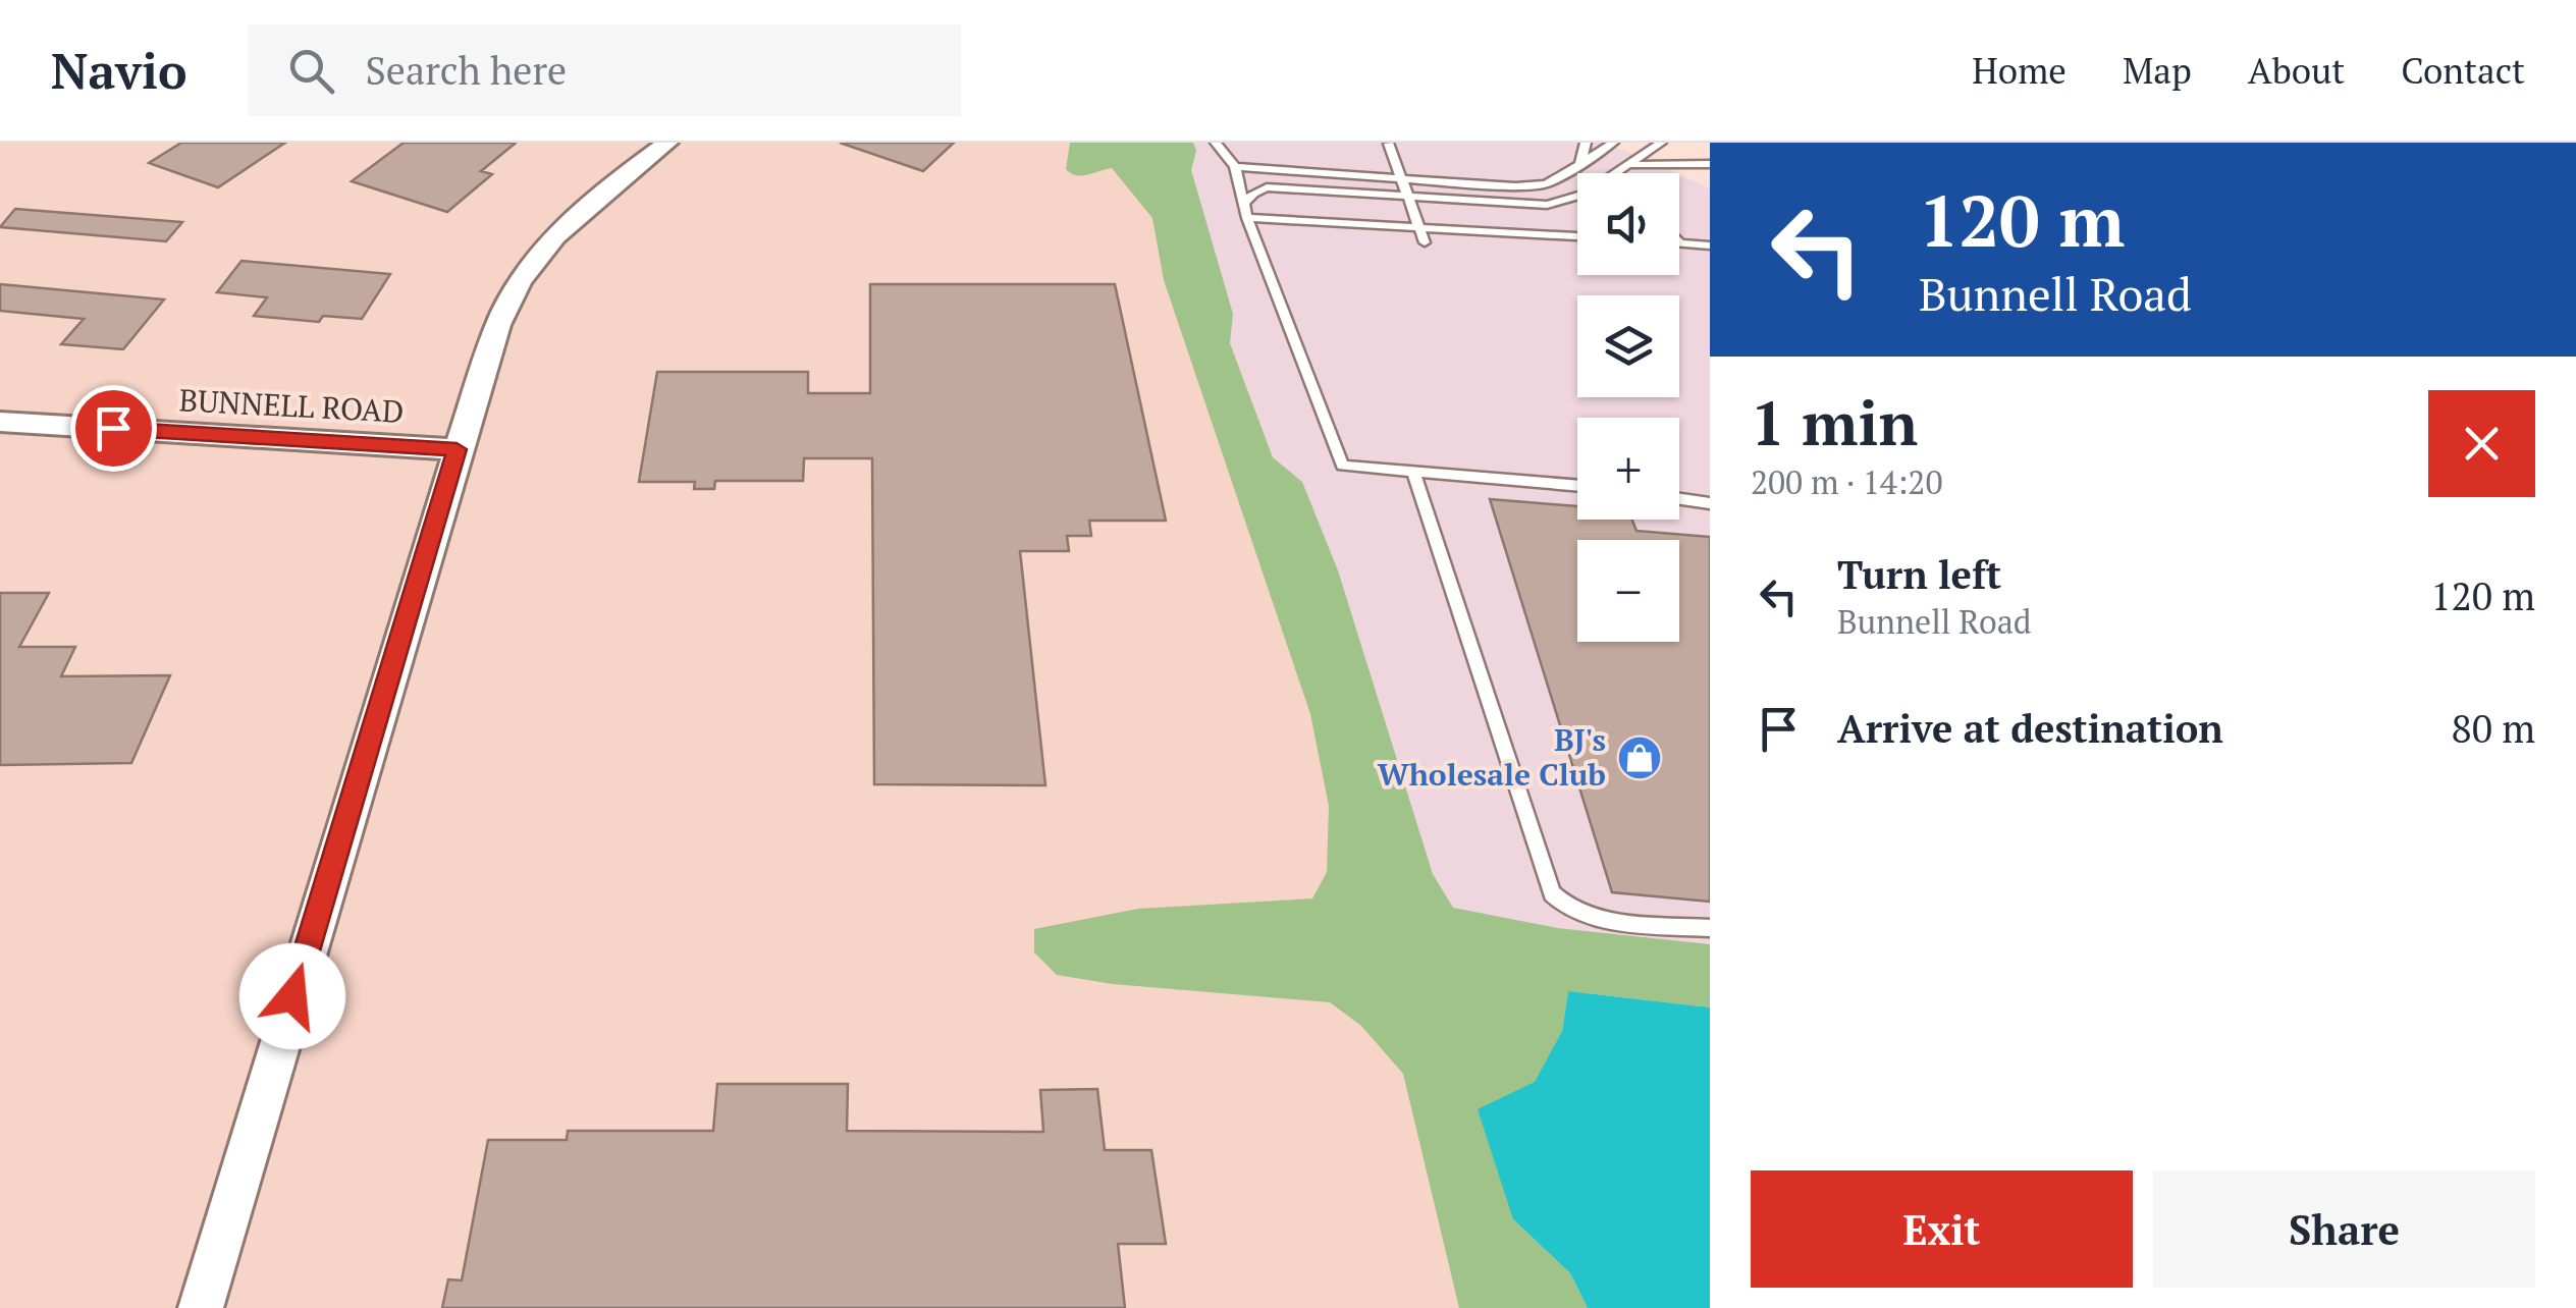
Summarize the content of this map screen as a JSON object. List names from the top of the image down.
{
  "streets": {
    "street": ["BUNNELL ROAD"]
  },
  "places": {
    "shop": ["BJ's Wholesale Club"]
  },
  "page": {
    "header": "Navio",
    "search": "Search here",
    "nav": [
      "Home",
      "Map",
      "About",
      "Contact"
    ],
    "turn": ["120 m", "Bunnell Road"],
    "map_buttons": ["+", "−"],
    "heading": ["1 min", "200 m · 14:20"],
    "list": [
      {
        "name": "Turn left",
        "note": "Bunnell Road",
        "value": "120 m"
      },
      {
        "name": "Arrive at destination",
        "value": "80 m"
      }
    ],
    "buttons": ["Exit", "Share"]
  }
}
